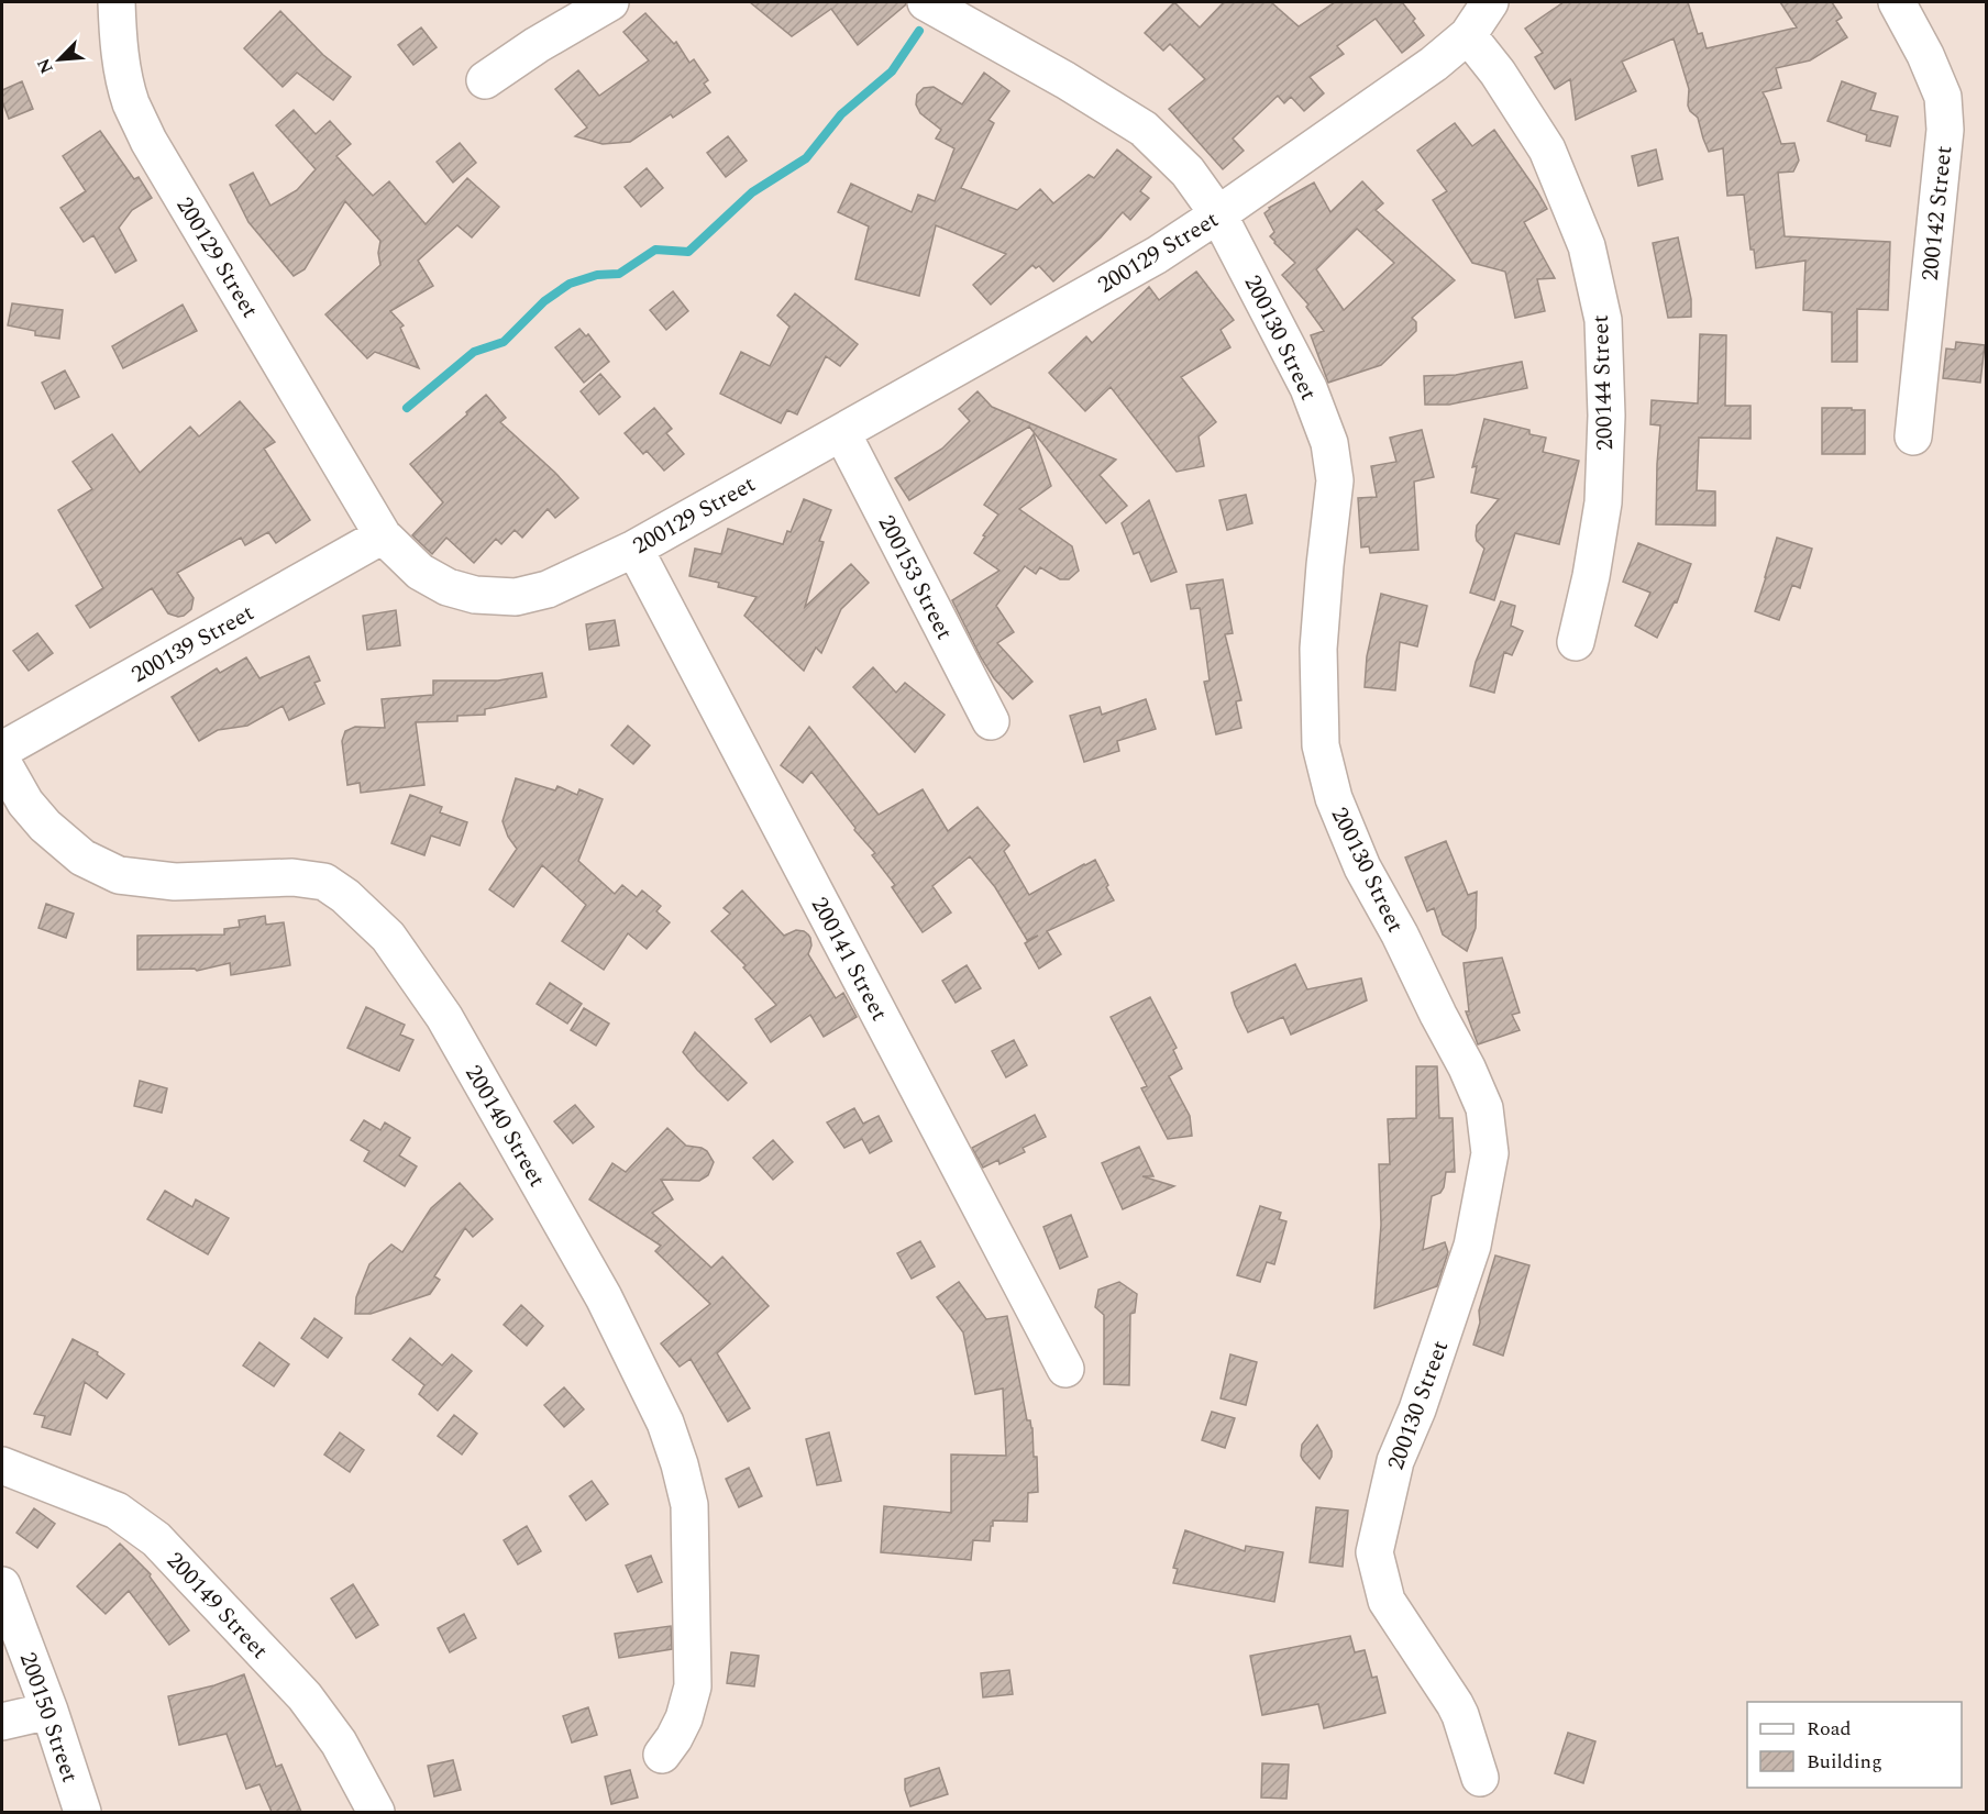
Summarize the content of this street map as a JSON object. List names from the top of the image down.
{
  "streets": {
    "street": [
      "200142 Street",
      "200129 Street",
      "200130 Street",
      "200144 Street",
      "200153 Street",
      "200139 Street",
      "200141 Street",
      "200140 Street",
      "200149 Street",
      "200150 Street"
    ]
  },
  "crossings": [
    ["200129 Street", "200130 Street"],
    ["200129 Street", "200144 Street"],
    ["200129 Street", "200153 Street"],
    ["200129 Street", "200139 Street"],
    ["200129 Street", "200141 Street"]
  ],
  "legend": ["Road", "Building"],
  "north": "bottom left"
}
